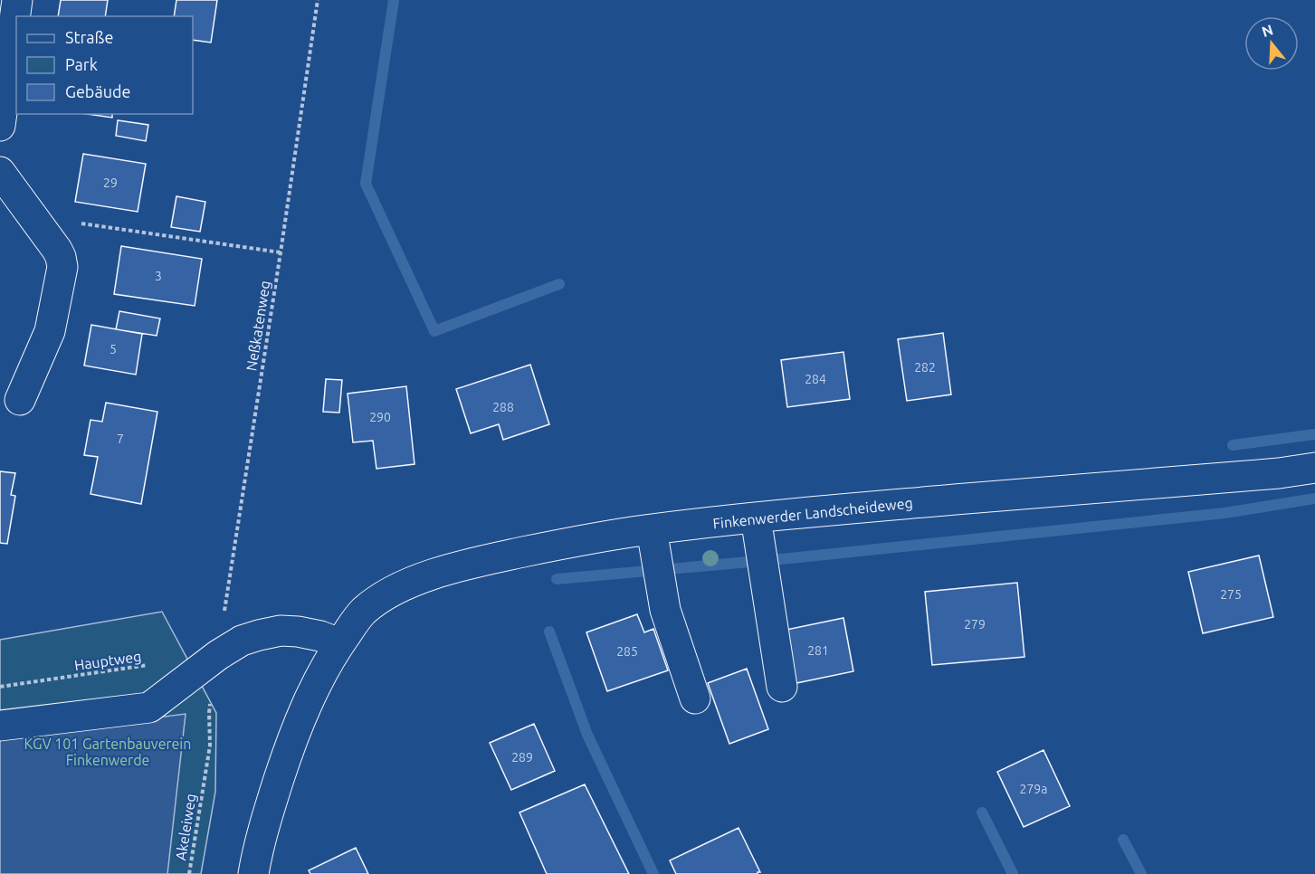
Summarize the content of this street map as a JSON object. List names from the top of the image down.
{
  "streets": {
    "street": ["Finkenwerder Landscheideweg"],
    "path": ["Neßkatenweg", "Hauptweg", "Akeleiweg"]
  },
  "crossings": [
    ["Neßkatenweg", "Akeleiweg"]
  ],
  "parks": ["KGV 101 Gartenbauverein Finkenwerde"],
  "house_numbers": [
    "29",
    "3",
    "5",
    "282",
    "284",
    "288",
    "290",
    "7",
    "275",
    "279",
    "281",
    "285",
    "289",
    "279a"
  ],
  "legend": ["Straße", "Park", "Gebäude"],
  "north": "top"
}
